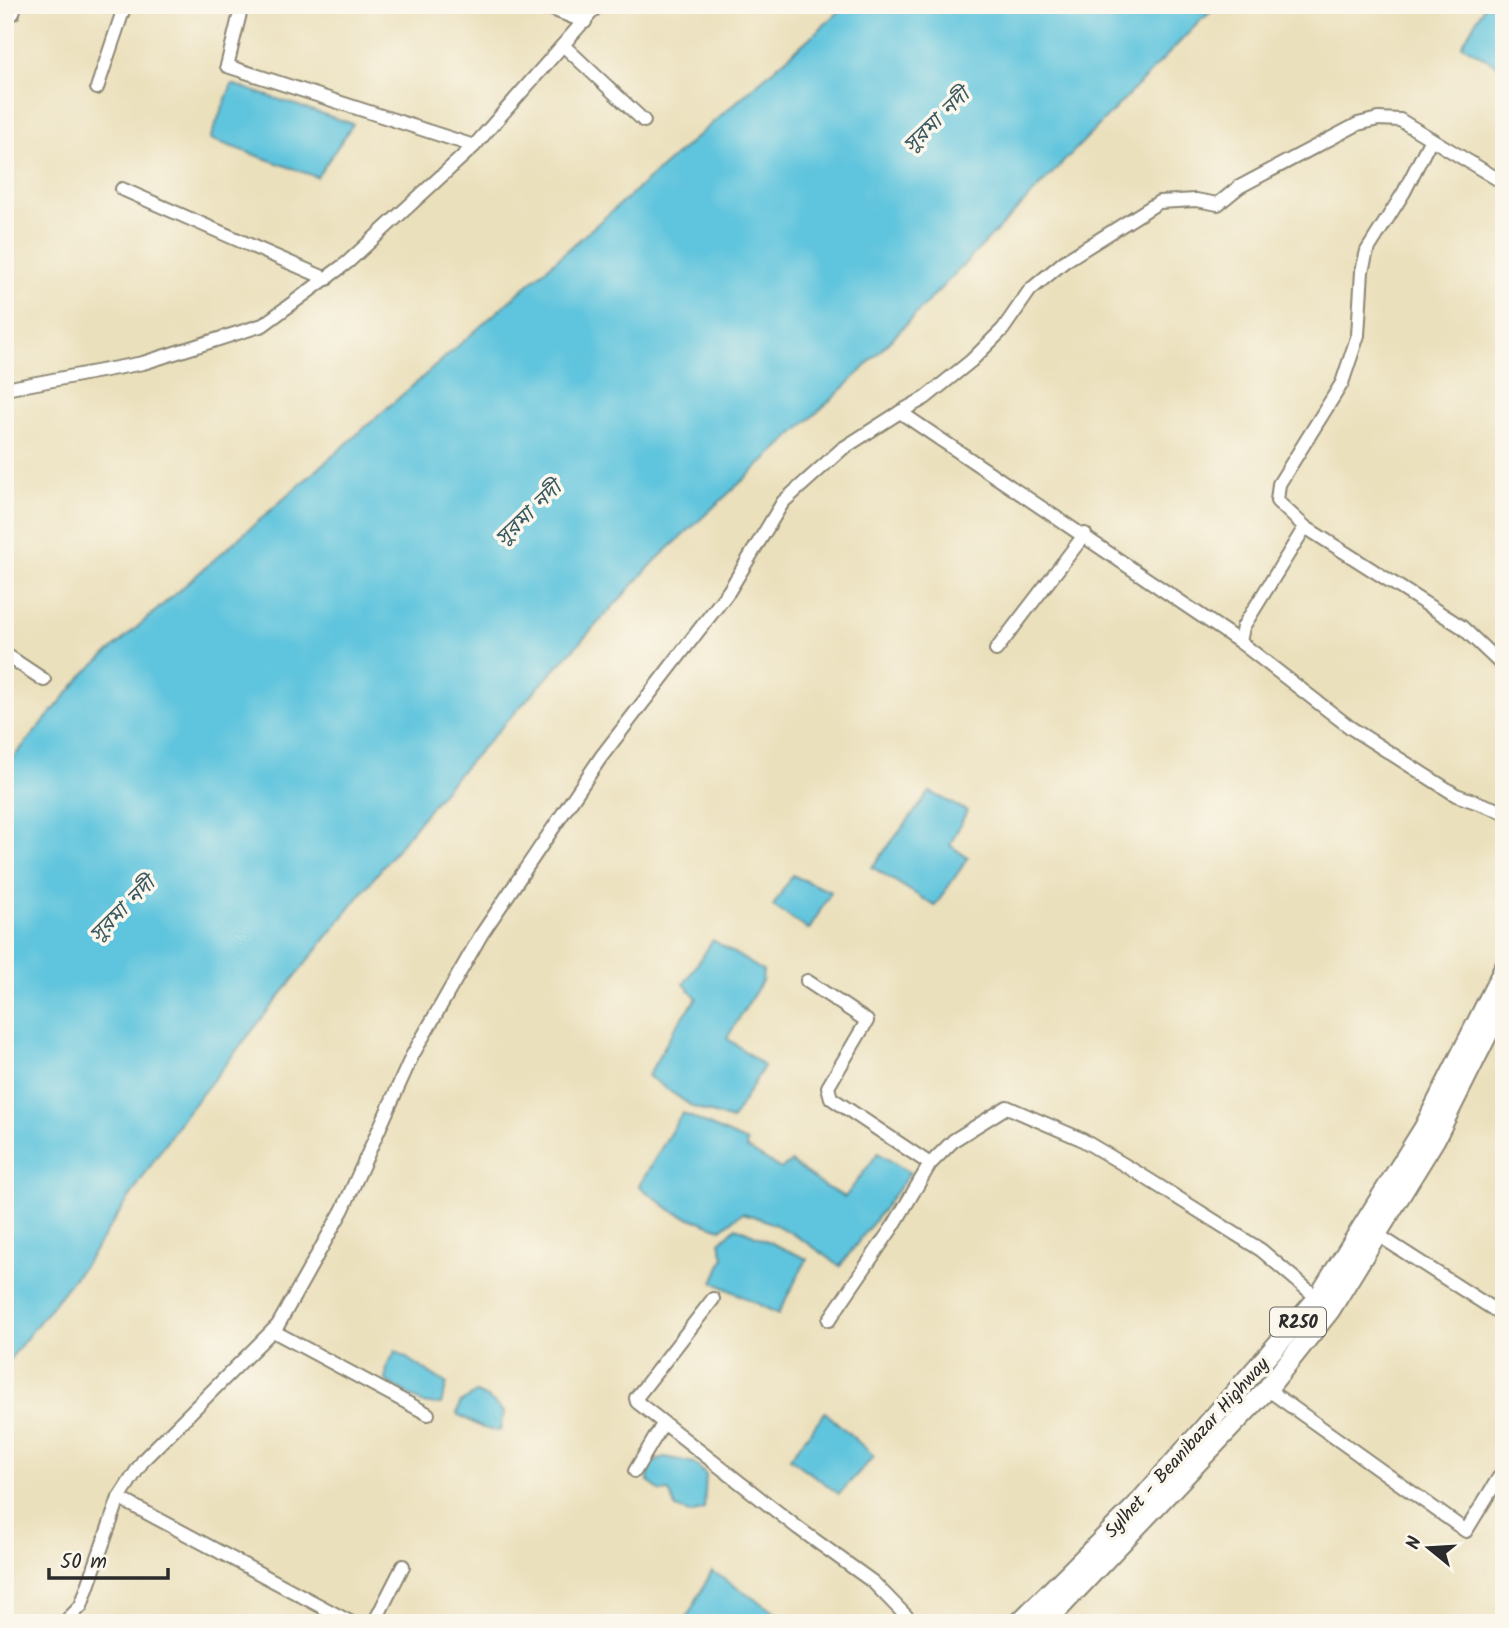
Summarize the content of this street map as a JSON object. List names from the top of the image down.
{
  "streets": {
    "main road": ["R250", "Sylhet - Beanibazar Highway"]
  },
  "water": ["সুরমা নদী"],
  "scale_bar": "50 m",
  "north": "left"
}
